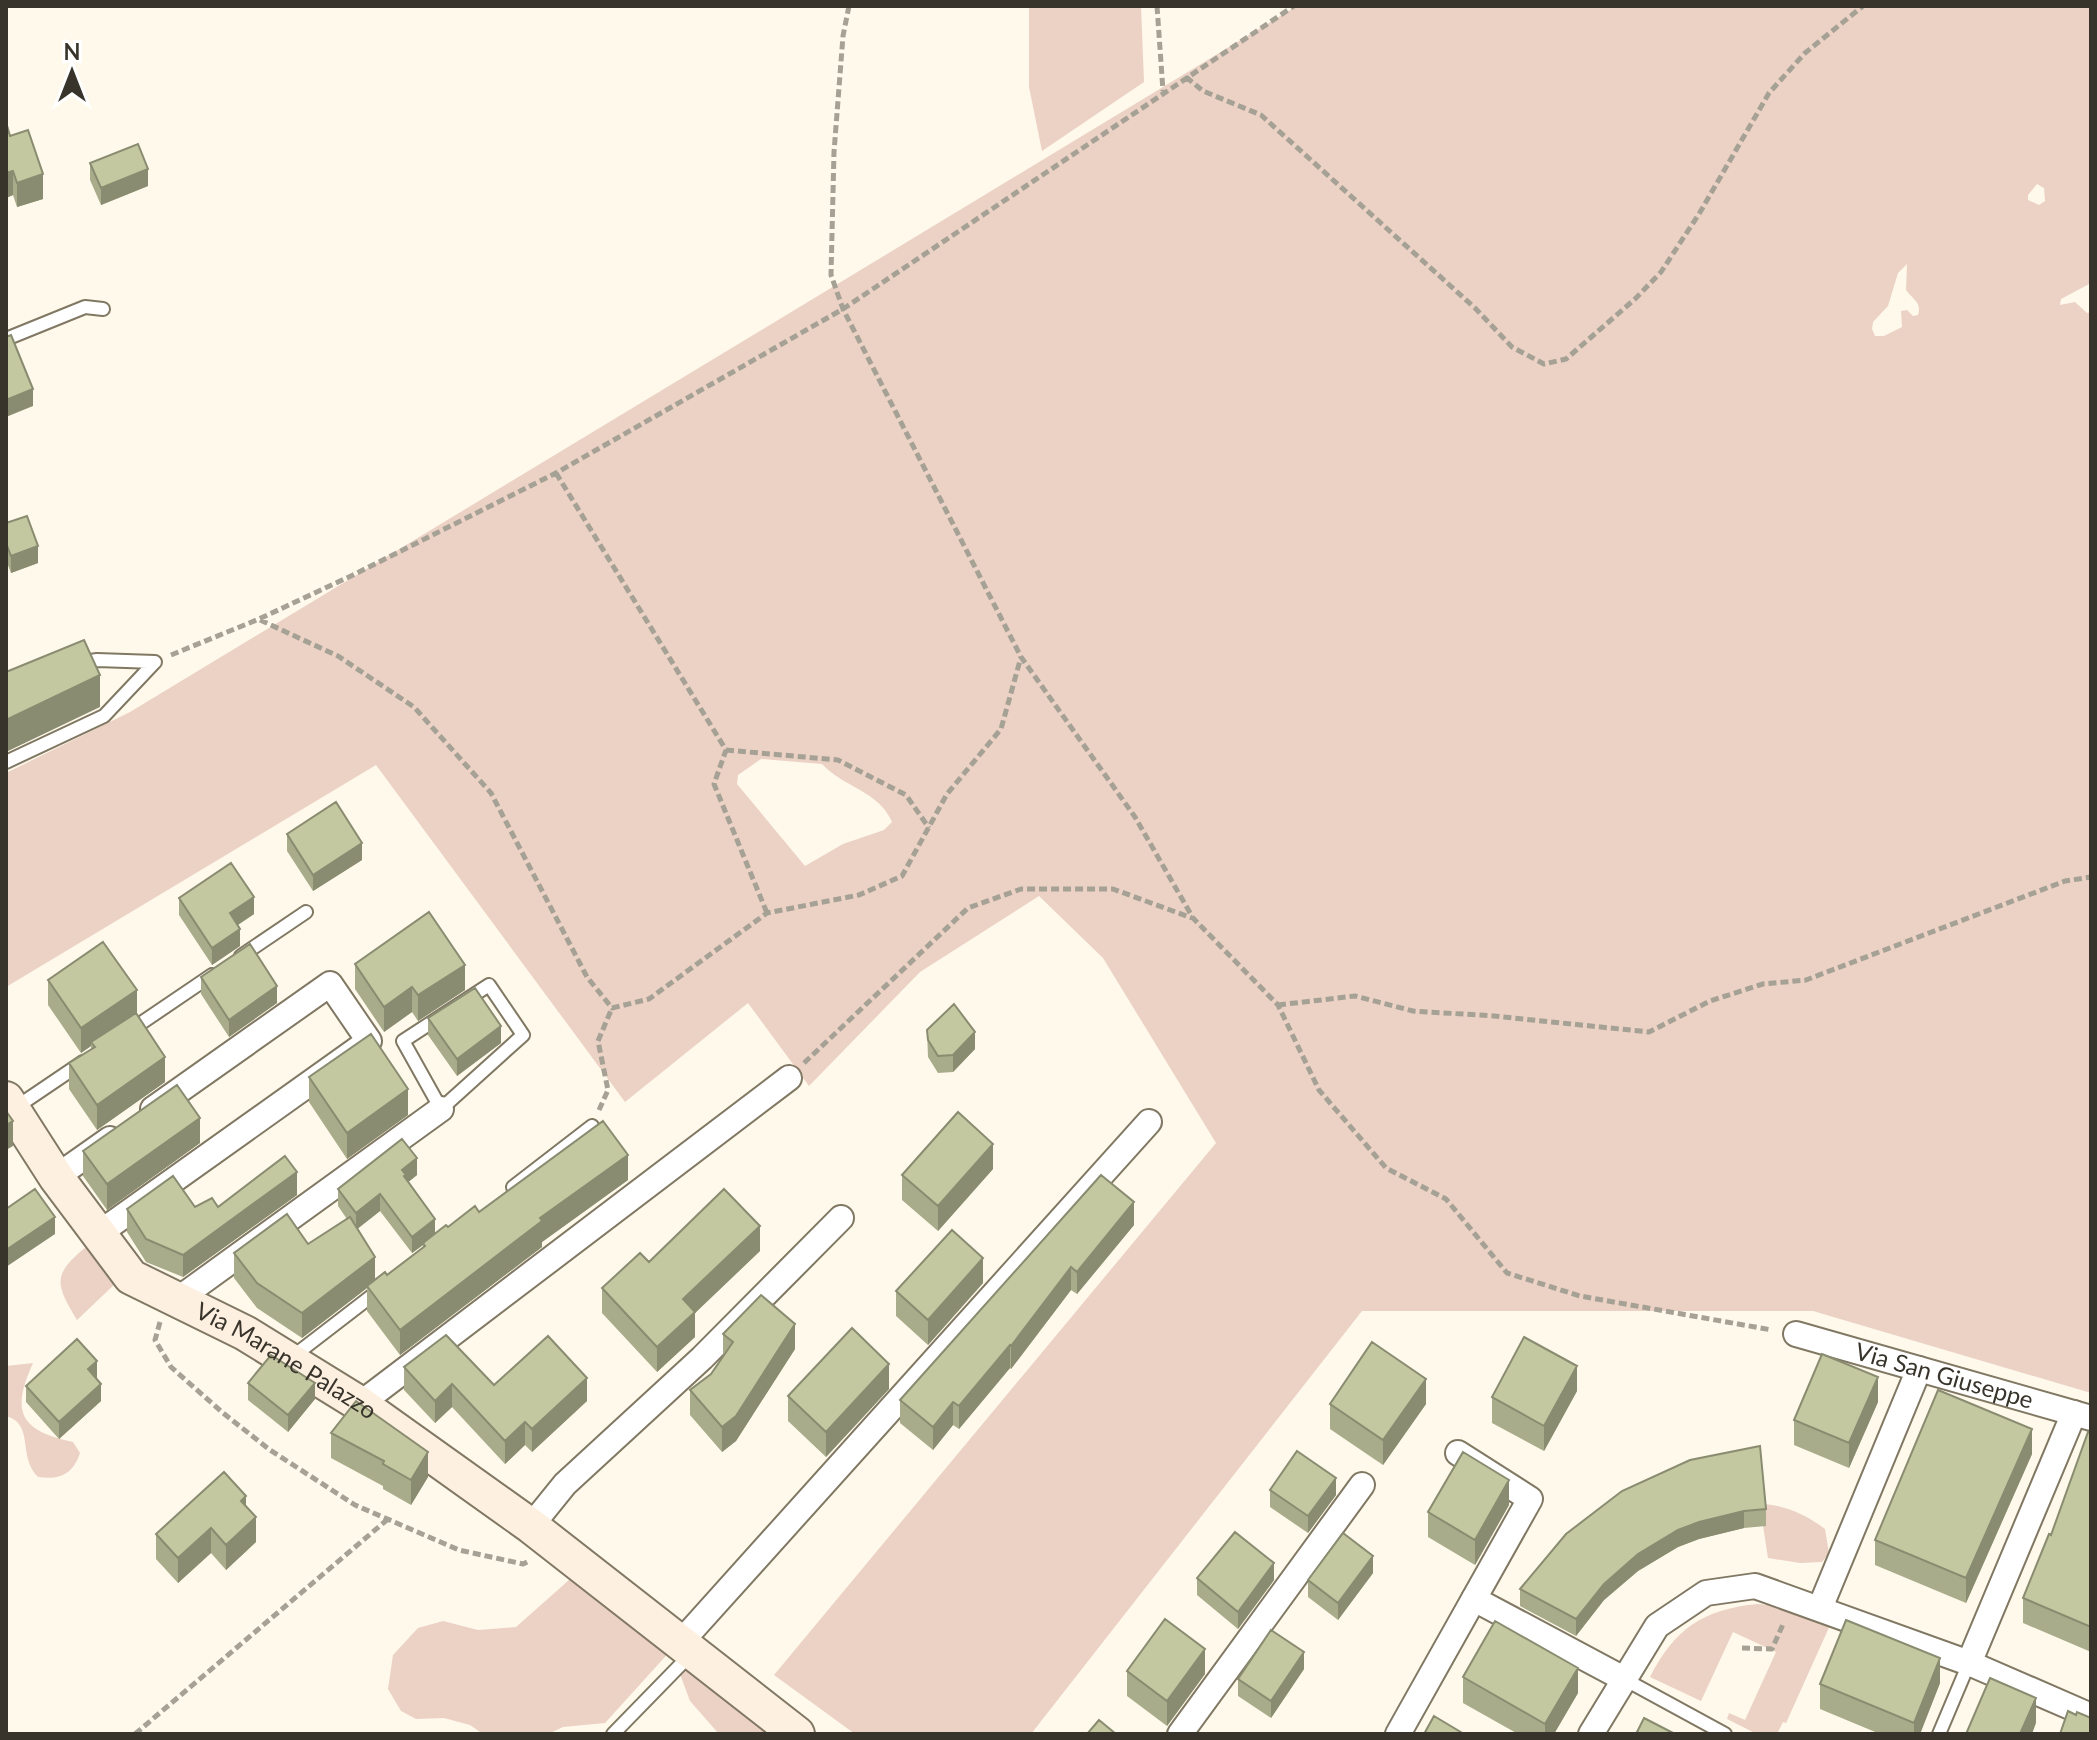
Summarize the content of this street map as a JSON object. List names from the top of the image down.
{
  "streets": {
    "main road": ["Via Marane Palazzo"],
    "street": ["Via San Giuseppe"]
  },
  "north": "top"
}
